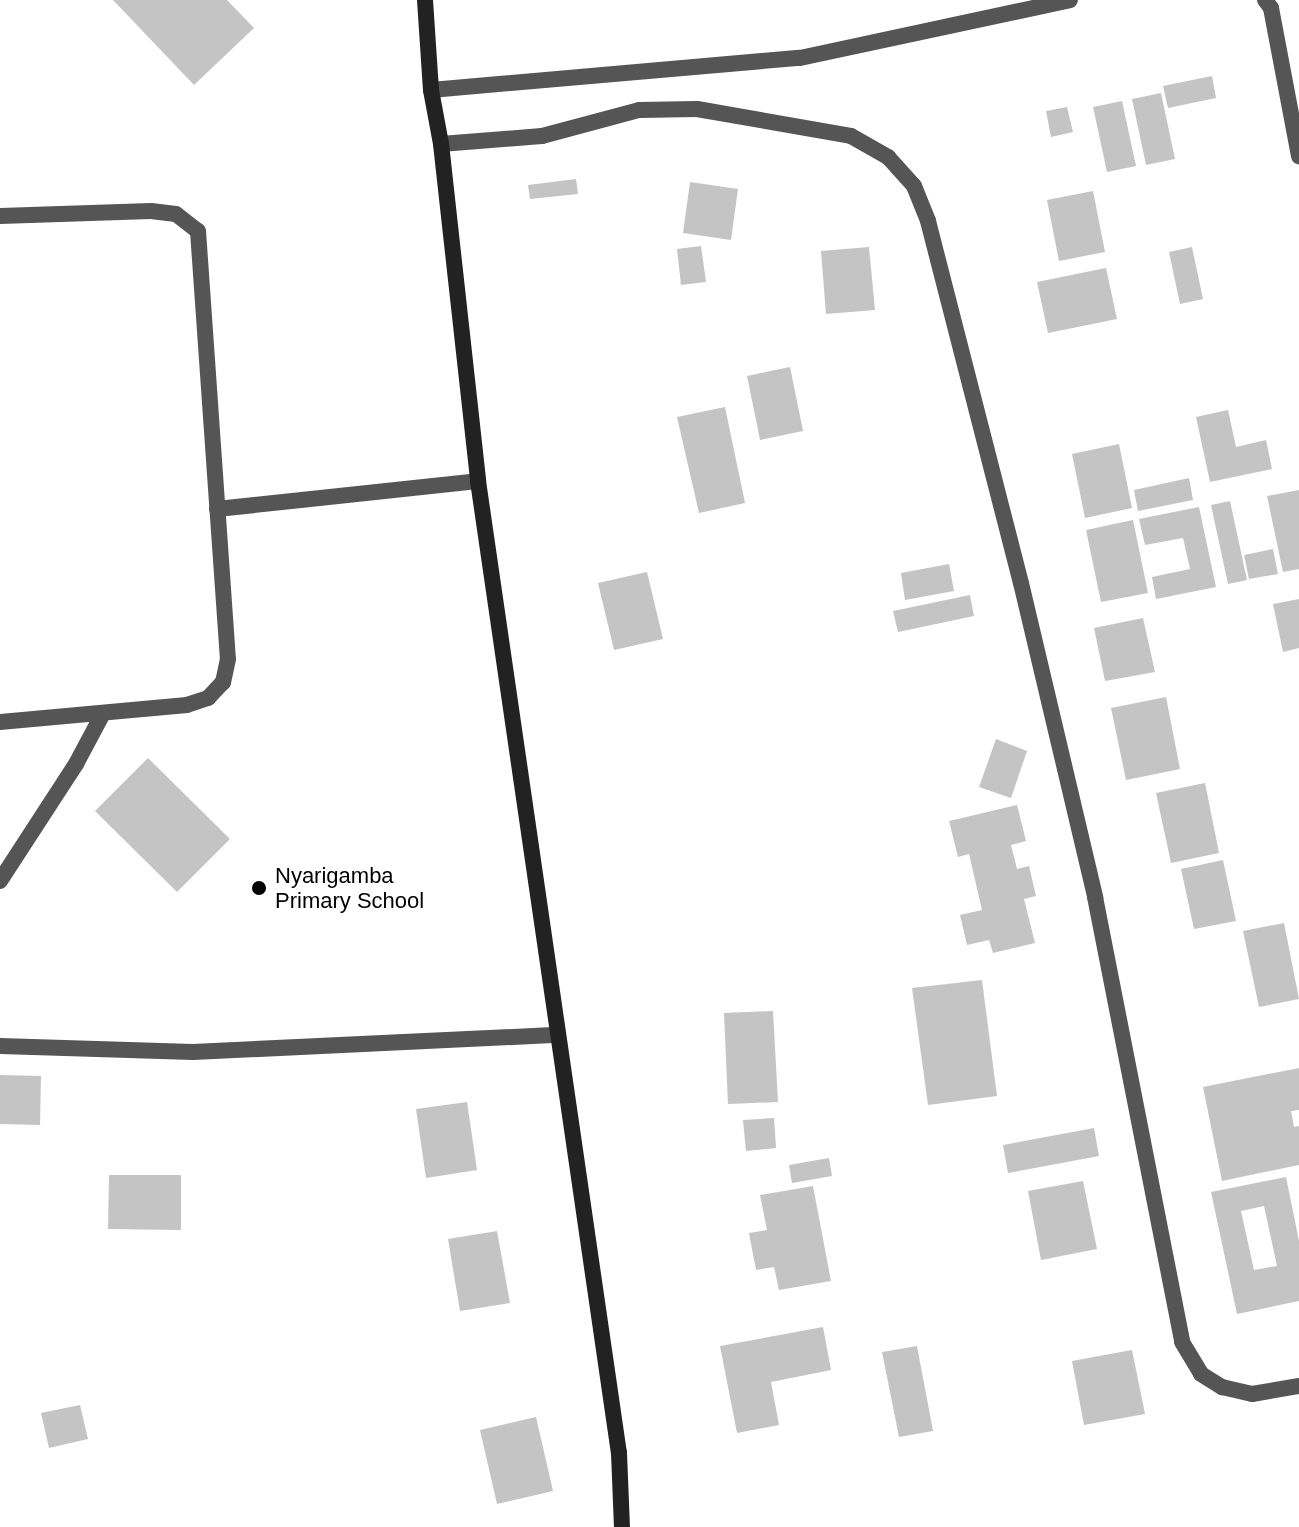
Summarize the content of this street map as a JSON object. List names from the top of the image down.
{
  "places": ["Nyarigamba Primary School"]
}
